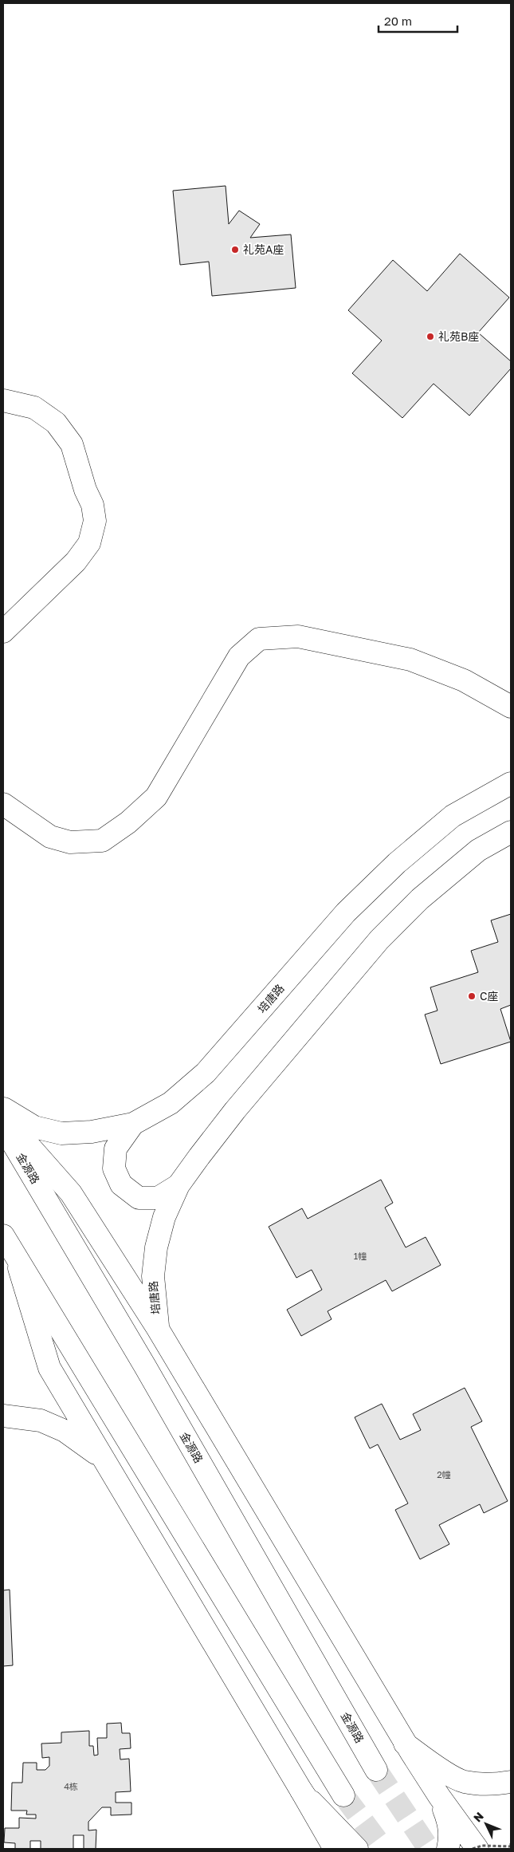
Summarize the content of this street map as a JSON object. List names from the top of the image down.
{
  "streets": {
    "street": ["培唐路", "金源路"]
  },
  "places": ["礼苑A座", "礼苑B座", "C座"],
  "house_numbers": ["1幢", "2幢", "4栋"],
  "scale_bar": "20 m",
  "north": "top left"
}
